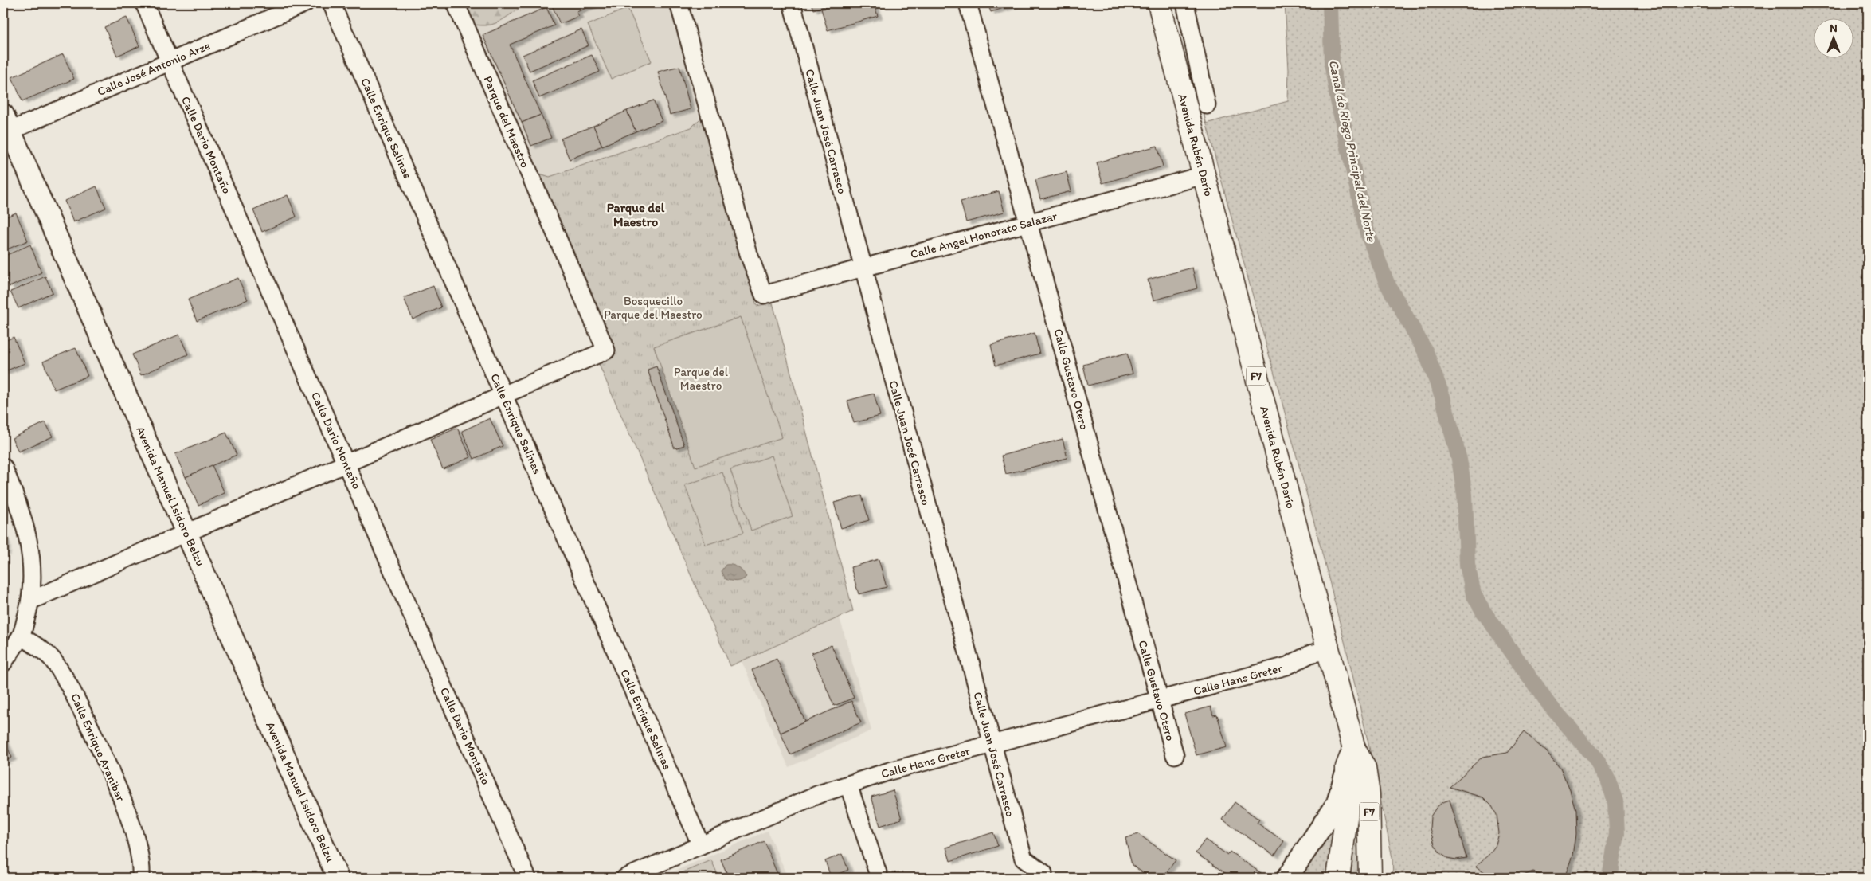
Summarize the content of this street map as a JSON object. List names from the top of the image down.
{
  "streets": {
    "highway": ["Avenida Rubén Darío", "F7"],
    "main road": ["Avenida Manuel Isidoro Belzu"],
    "street": [
      "Calle José Antonio Arze",
      "Parque del Maestro",
      "Calle Enrique Salinas",
      "Calle Juan José Carrasco",
      "Calle Dario Montaño",
      "Calle Angel Honorato Salazar",
      "Calle Gustavo Otero",
      "Calle Hans Greter",
      "Calle Enrique Aranibar"
    ]
  },
  "crossings": [
    ["Calle José Antonio Arze", "Calle Dario Montaño"],
    ["Calle José Antonio Arze", "Avenida Manuel Isidoro Belzu"],
    ["Parque del Maestro", "Calle Enrique Salinas"],
    ["Calle Enrique Salinas", "Calle Hans Greter"],
    ["Calle Juan José Carrasco", "Calle Angel Honorato Salazar"],
    ["Calle Juan José Carrasco", "Calle Hans Greter"],
    ["Avenida Rubén Darío", "Calle Angel Honorato Salazar"],
    ["Avenida Rubén Darío", "F7"],
    ["Avenida Rubén Darío", "Calle Hans Greter"],
    ["Calle Angel Honorato Salazar", "Calle Gustavo Otero"],
    ["Calle Gustavo Otero", "Calle Hans Greter"]
  ],
  "districts": ["Parque del Maestro"],
  "water": ["Canal de Riego Principal del Norte"],
  "parks": ["Bosquecillo Parque del Maestro", "Parque del Maestro"],
  "north": "top"
}
